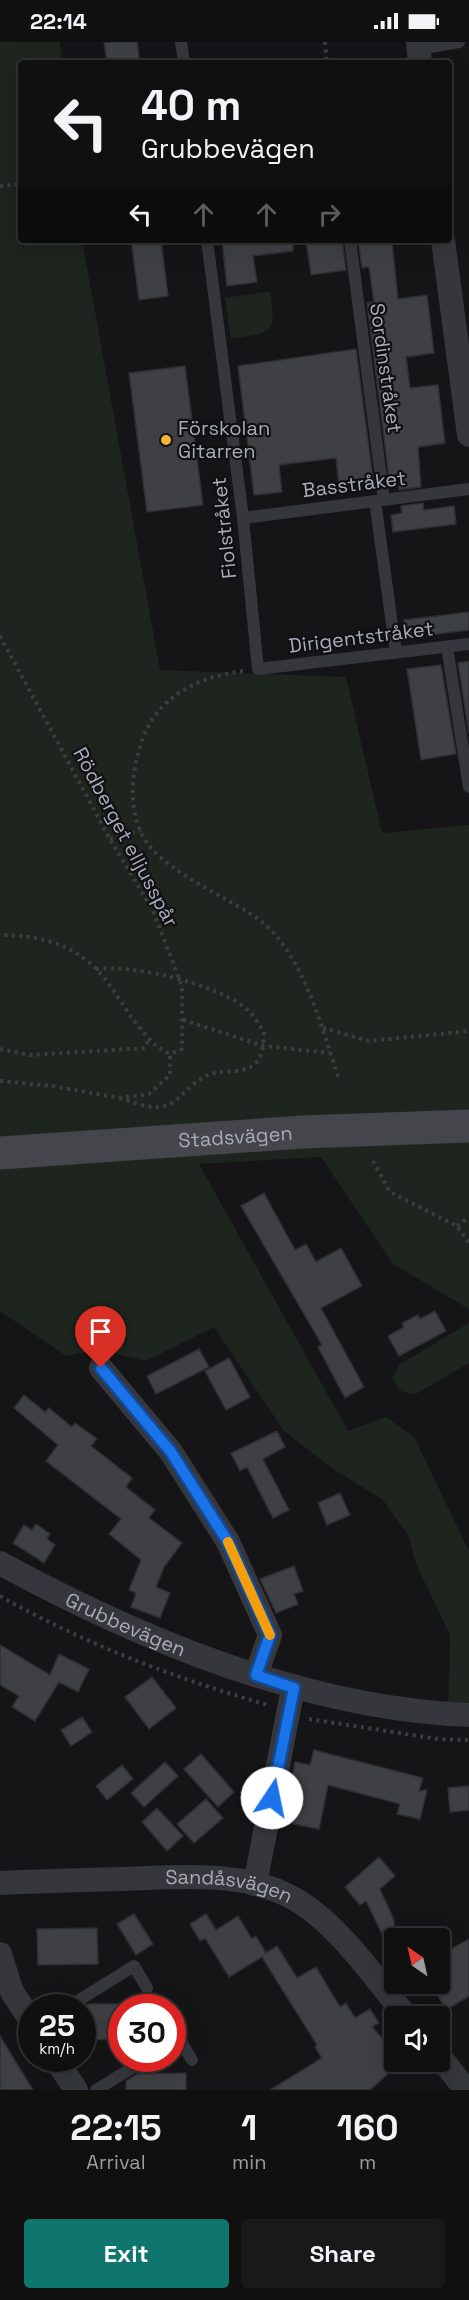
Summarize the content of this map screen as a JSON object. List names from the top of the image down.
{
  "streets": {
    "main road": ["Stadsvägen"],
    "street": ["Grubbevägen", "Sandåsvägen"],
    "lane": [
      "Sordinstråket",
      "Basstråket",
      "Fiolstråket",
      "Dirigentstråket"
    ],
    "path": ["Rödberget elljusspår"]
  },
  "crossings": [
    ["Sordinstråket", "Basstråket"],
    ["Sordinstråket", "Dirigentstråket"],
    ["Basstråket", "Fiolstråket"],
    ["Fiolstråket", "Dirigentstråket"]
  ],
  "places": ["Förskolan Gitarren"],
  "north": "top left",
  "page": {
    "status": "22:14",
    "turn": ["40 m", "Grubbevägen"],
    "speed": "25 km/h",
    "limit": "30",
    "eta": [
      "22:15",
      "Arrival",
      "1",
      "min",
      "160",
      "m"
    ],
    "buttons": ["Exit", "Share"]
  }
}
